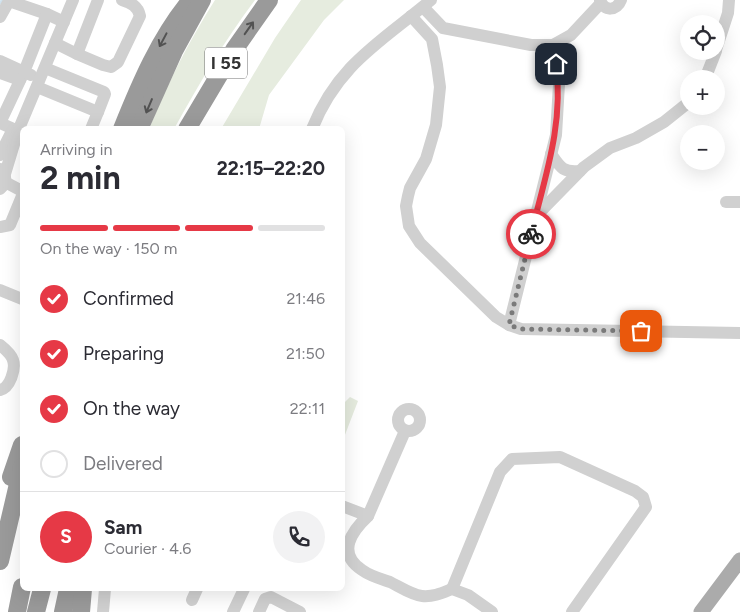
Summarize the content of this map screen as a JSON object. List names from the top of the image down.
{
  "streets": {
    "highway": ["I 55"]
  },
  "page": {
    "map_buttons": ["+", "−"],
    "heading": ["2 min", "Arriving in", "22:15–22:20"],
    "panel": ["Sam", "Courier · 4.6"],
    "bar": "On the way · 150 m",
    "list": [
      ["Confirmed", "21:46"],
      ["Preparing", "21:50"],
      ["On the way", "22:11"],
      "Delivered"
    ],
    "round": "S"
  }
}
